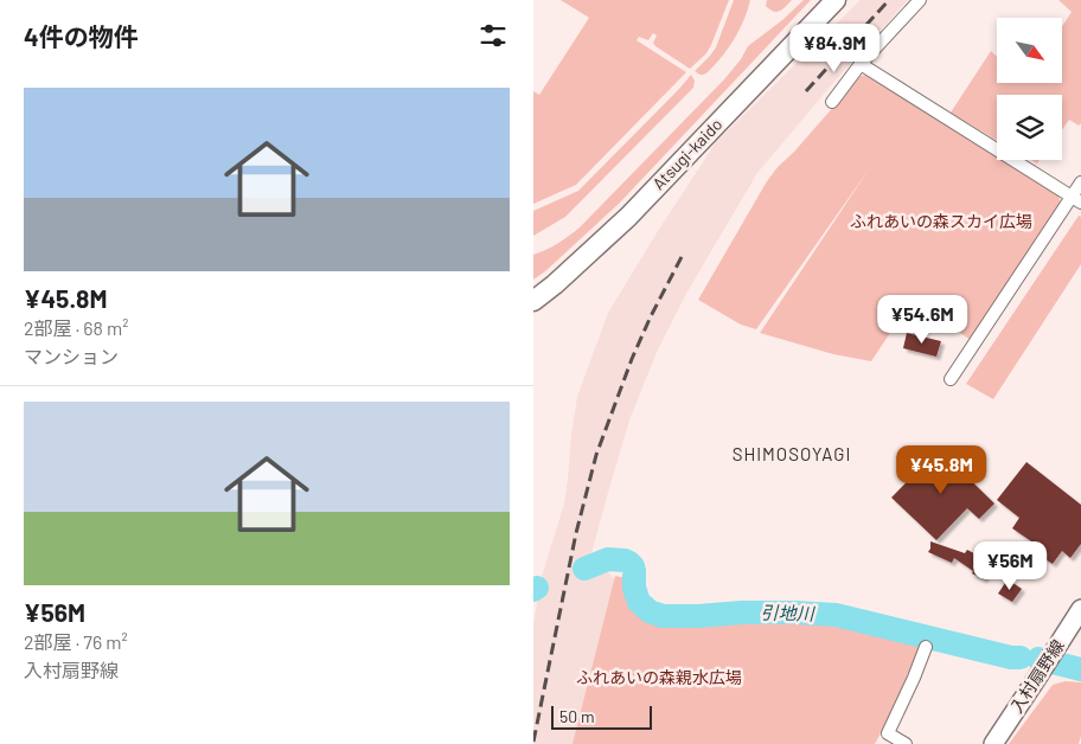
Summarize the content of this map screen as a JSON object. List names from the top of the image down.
{
  "streets": {
    "main road": ["Atsugi-kaido"],
    "street": ["入村扇野線"]
  },
  "districts": ["SHIMOSOYAGI"],
  "water": ["引地川"],
  "parks": ["ふれあいの森スカイ広場", "ふれあいの森親水広場"],
  "scale_bar": "50 m",
  "north": "bottom right",
  "page": {
    "heading": "4件の物件",
    "price": [
      "¥84.9M",
      "¥54.6M",
      "¥45.8M",
      "¥56M"
    ],
    "list": [
      {
        "name": "¥45.8M",
        "note": "2部屋 · 68 m² · マンション"
      },
      {
        "name": "¥56M",
        "note": "2部屋 · 76 m² · 入村扇野線"
      }
    ],
    "scale": "50 m"
  }
}
